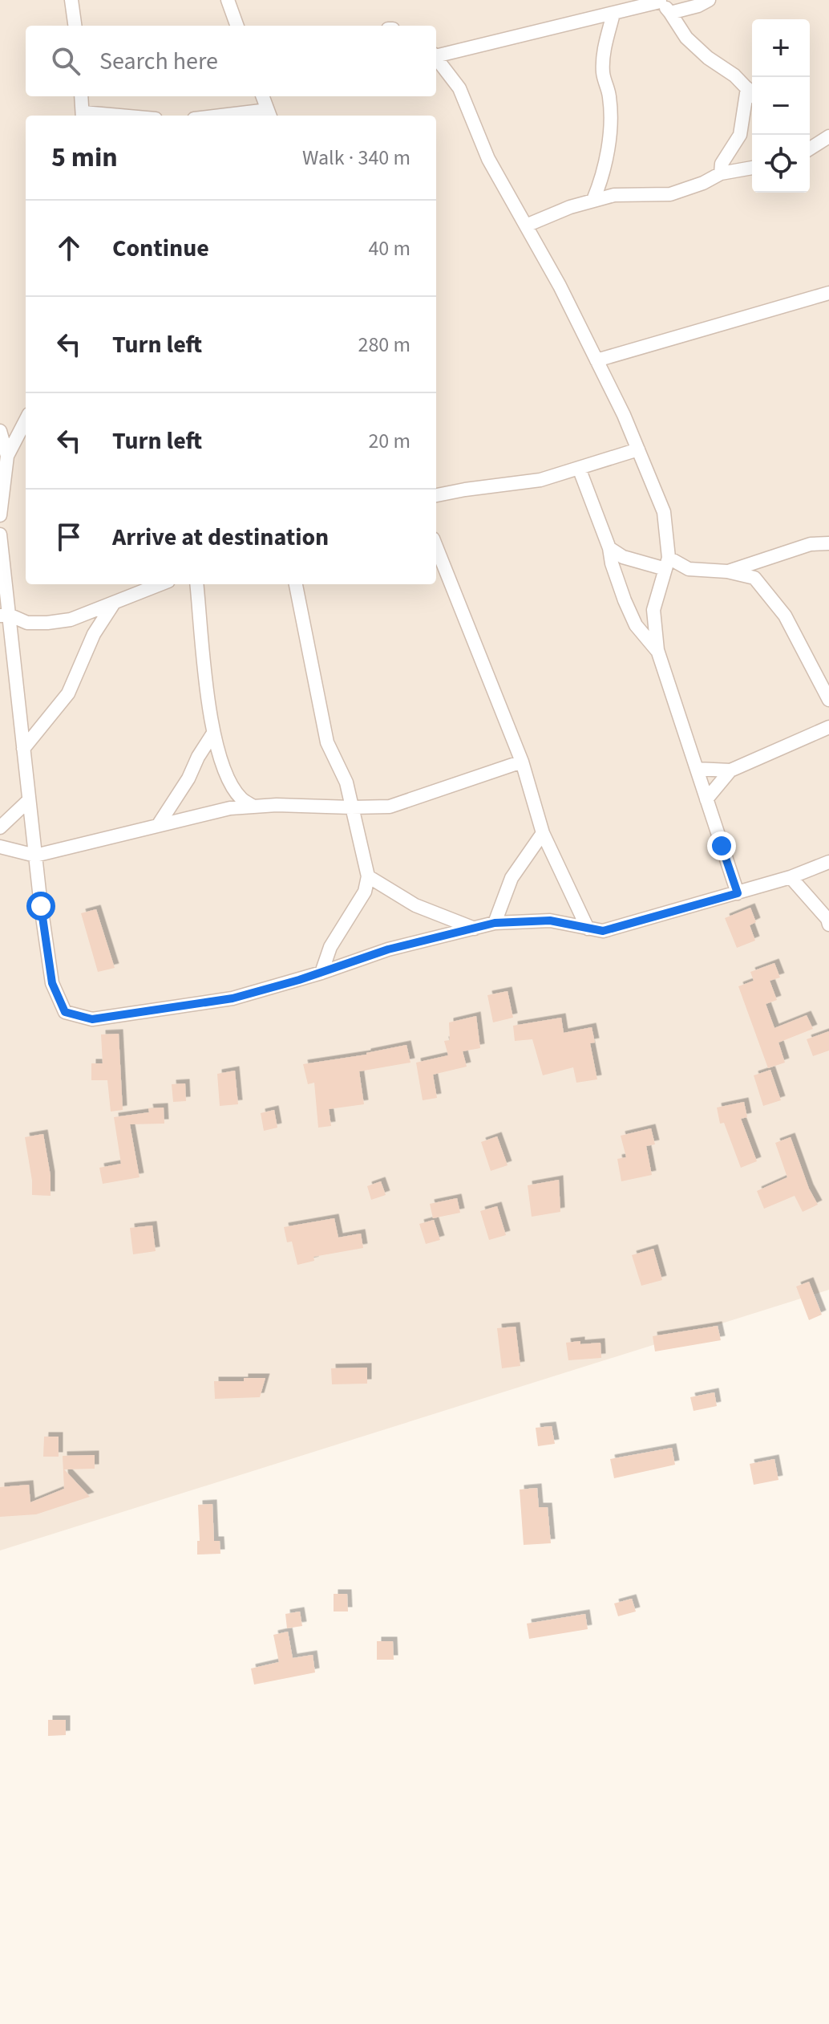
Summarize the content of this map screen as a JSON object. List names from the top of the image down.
{
  "page": {
    "map_buttons": ["+", "−"],
    "search": "Search here",
    "heading": ["5 min", "Walk · 340 m"],
    "list": [
      ["Continue", "40 m"],
      ["Turn left", "280 m"],
      ["Turn left", "20 m"],
      "Arrive at destination"
    ]
  }
}
